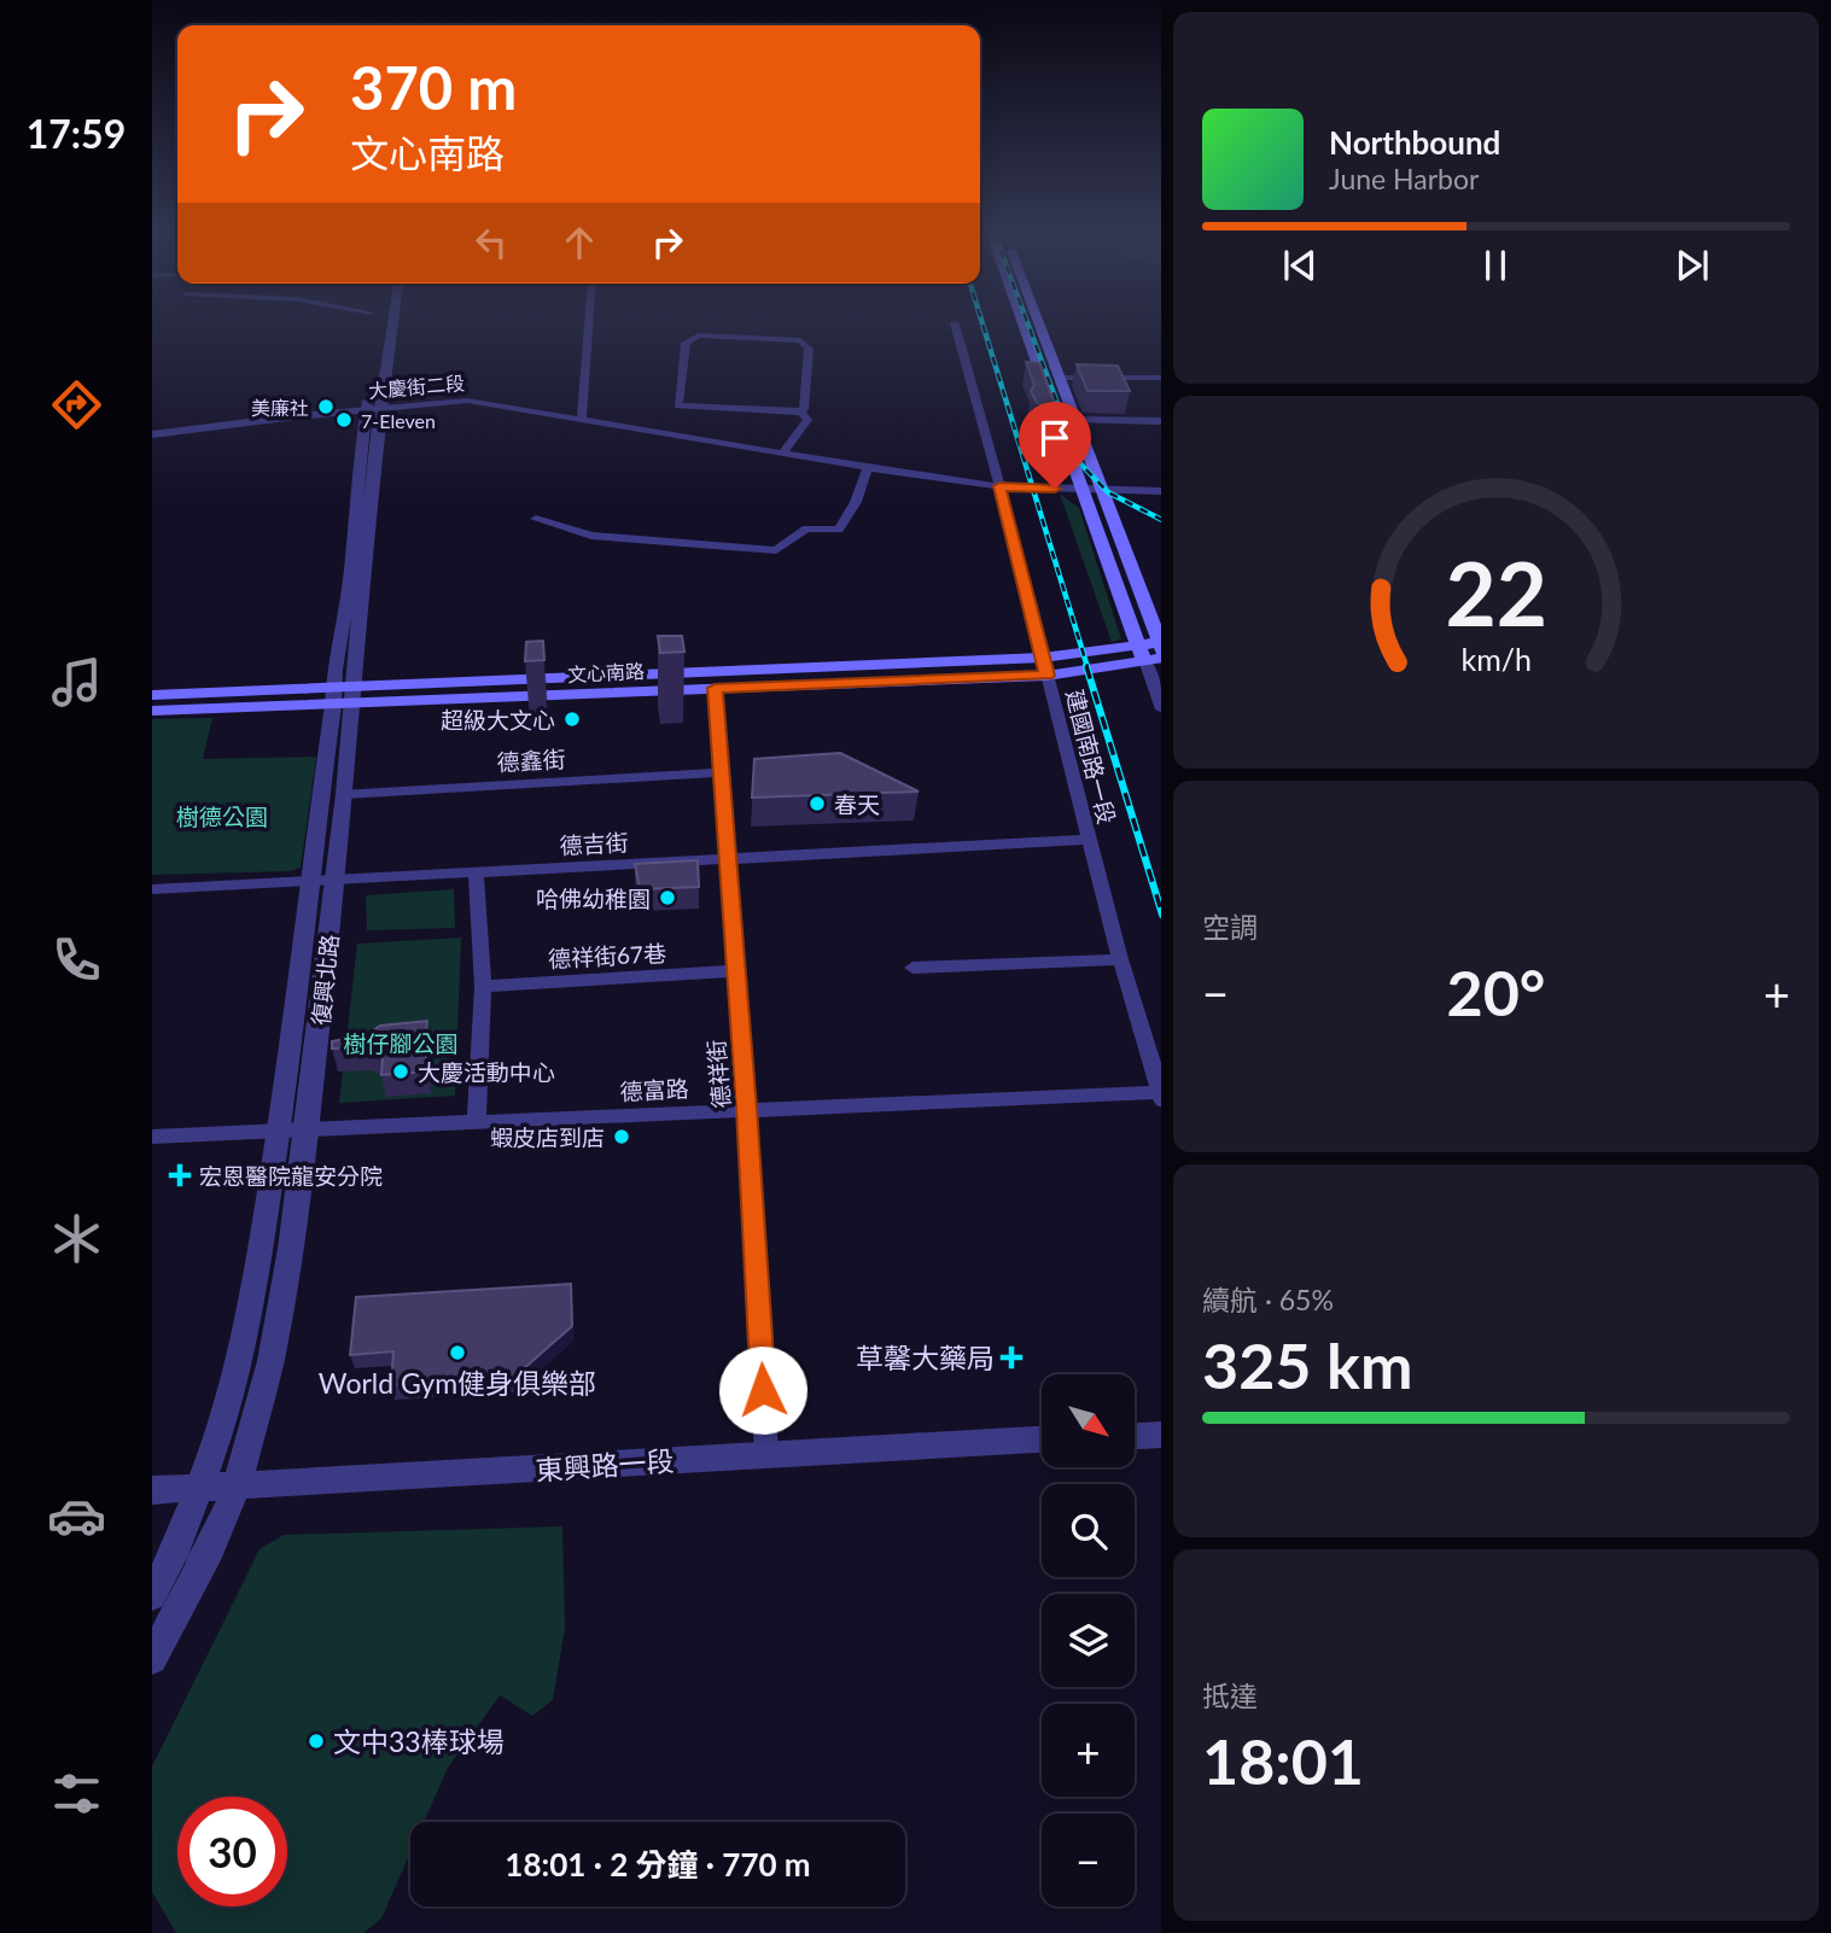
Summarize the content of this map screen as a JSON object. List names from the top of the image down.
{
  "streets": {
    "main road": ["文心南路"],
    "street": [
      "大慶街二段",
      "建國南路一段",
      "德鑫街",
      "德吉街",
      "德祥街67巷",
      "復興北路",
      "德祥街",
      "德富路",
      "東興路一段"
    ]
  },
  "crossings": [
    ["大慶街二段", "建國南路一段"],
    ["大慶街二段", "復興北路"],
    ["文心南路", "建國南路一段"],
    ["文心南路", "復興北路"],
    ["文心南路", "德祥街"],
    ["建國南路一段", "德吉街"],
    ["建國南路一段", "德富路"],
    ["德鑫街", "復興北路"],
    ["德鑫街", "德祥街"],
    ["德吉街", "復興北路"],
    ["德吉街", "德祥街"],
    ["德祥街67巷", "德祥街"],
    ["復興北路", "德富路"],
    ["復興北路", "東興路一段"],
    ["德祥街", "德富路"],
    ["德祥街", "東興路一段"]
  ],
  "parks": ["樹德公園", "樹仔腳公園"],
  "places": {
    "other": [
      "美廉社",
      "7-Eleven",
      "超級大文心",
      "春天",
      "哈佛幼稚園",
      "大慶活動中心",
      "蝦皮店到店",
      "World Gym健身俱樂部",
      "文中33棒球場"
    ],
    "health": ["宏恩醫院龍安分院", "草馨大藥局"]
  },
  "north": "bottom right",
  "page": {
    "tabs": "17:59",
    "turn": ["370 m", "文心南路"],
    "song": ["Northbound", "June Harbor"],
    "tile": [
      "空調",
      ["續航 · 65%", "325 km"],
      ["抵達", "18:01"]
    ],
    "heat": ["−", "20°", "+"],
    "map_buttons": ["+", "−"],
    "limit": "30",
    "trip": "18:01 · 2 分鐘 · 770 m",
    "gauge": ["22", "km/h"]
  }
}
